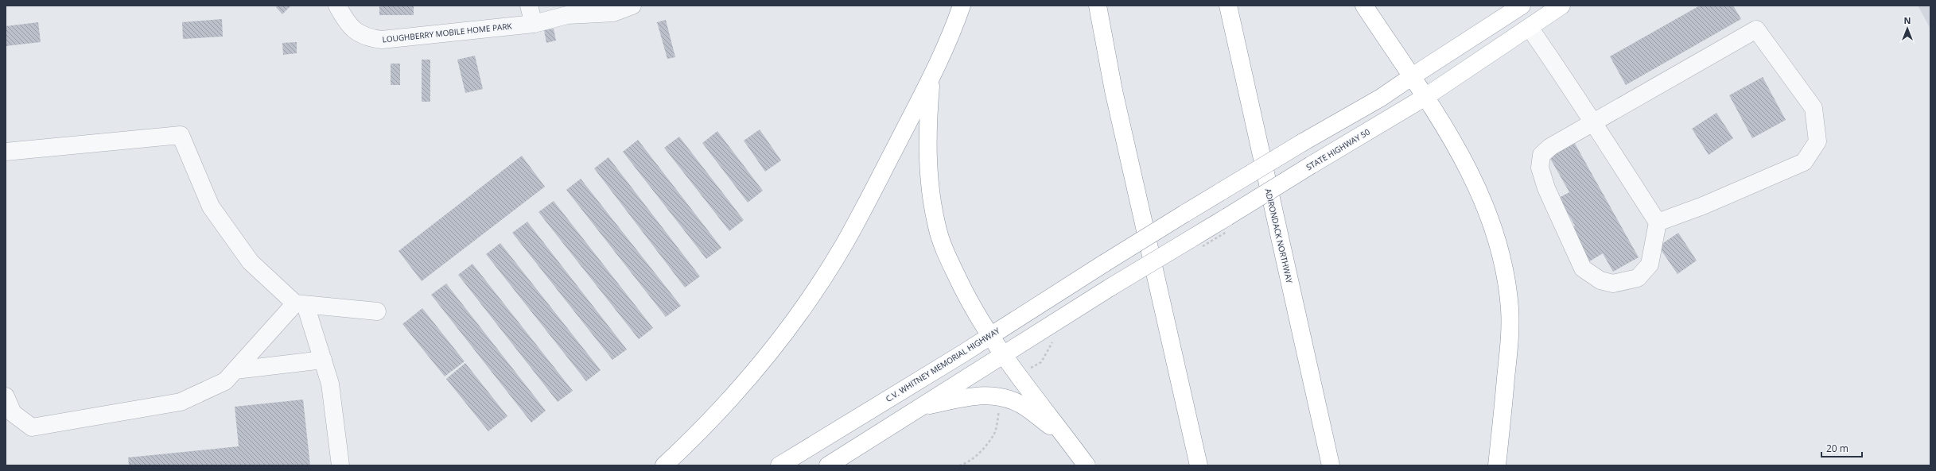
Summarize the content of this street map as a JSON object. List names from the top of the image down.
{
  "streets": {
    "main road": ["STATE HIGHWAY 50", "ADIRONDACK NORTHWAY", "C.V. WHITNEY MEMORIAL HIGHWAY"],
    "street": ["LOUGHBERRY MOBILE HOME PARK"]
  },
  "scale_bar": "20 m",
  "north": "top"
}
